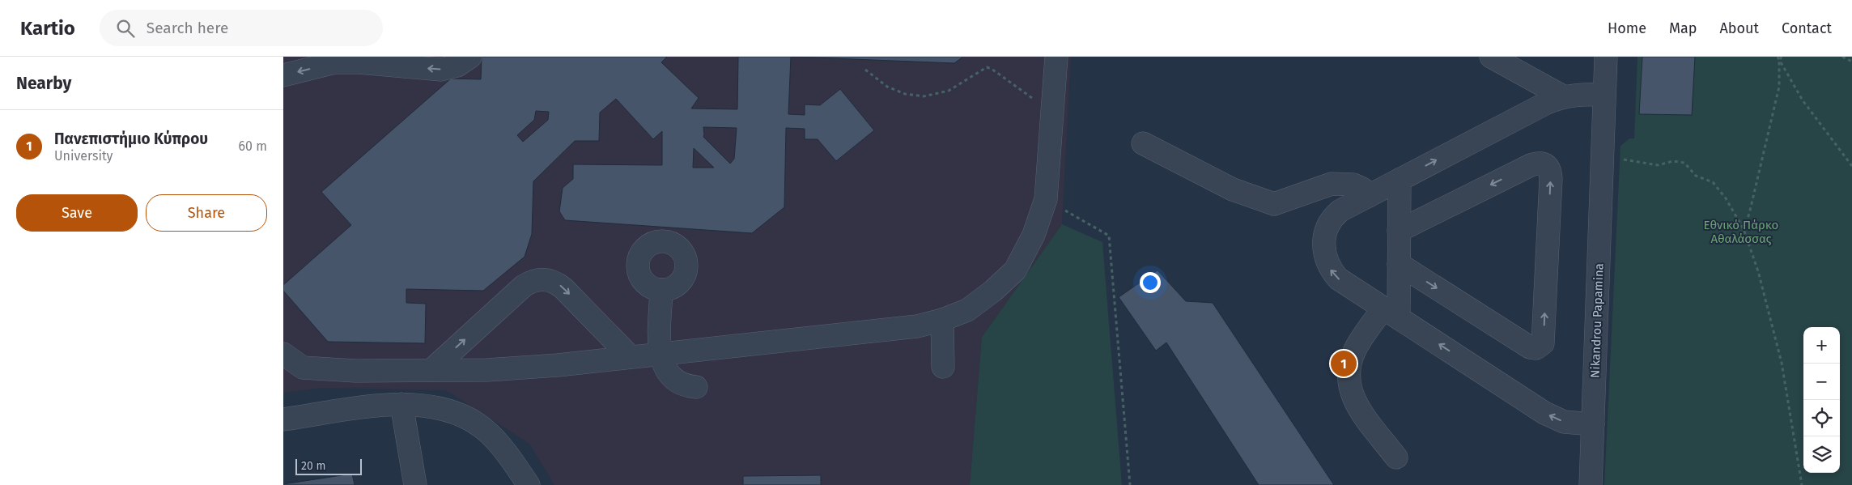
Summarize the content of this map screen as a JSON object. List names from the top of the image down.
{
  "streets": {
    "street": ["Nikandrou Papamina"]
  },
  "parks": ["Εθνικό Πάρκο Αθαλάσσας"],
  "scale_bar": "20 m",
  "page": {
    "header": "Kartio",
    "search": "Search here",
    "nav": [
      "Home",
      "Map",
      "About",
      "Contact"
    ],
    "heading": "Nearby",
    "list": [
      {
        "mark": "1",
        "name": "Πανεπιστήμιο Κύπρου",
        "note": "University",
        "value": "60 m"
      }
    ],
    "buttons": ["Save", "Share"],
    "map_buttons": ["+", "−"],
    "pins": "1",
    "scale": "20 m"
  }
}
